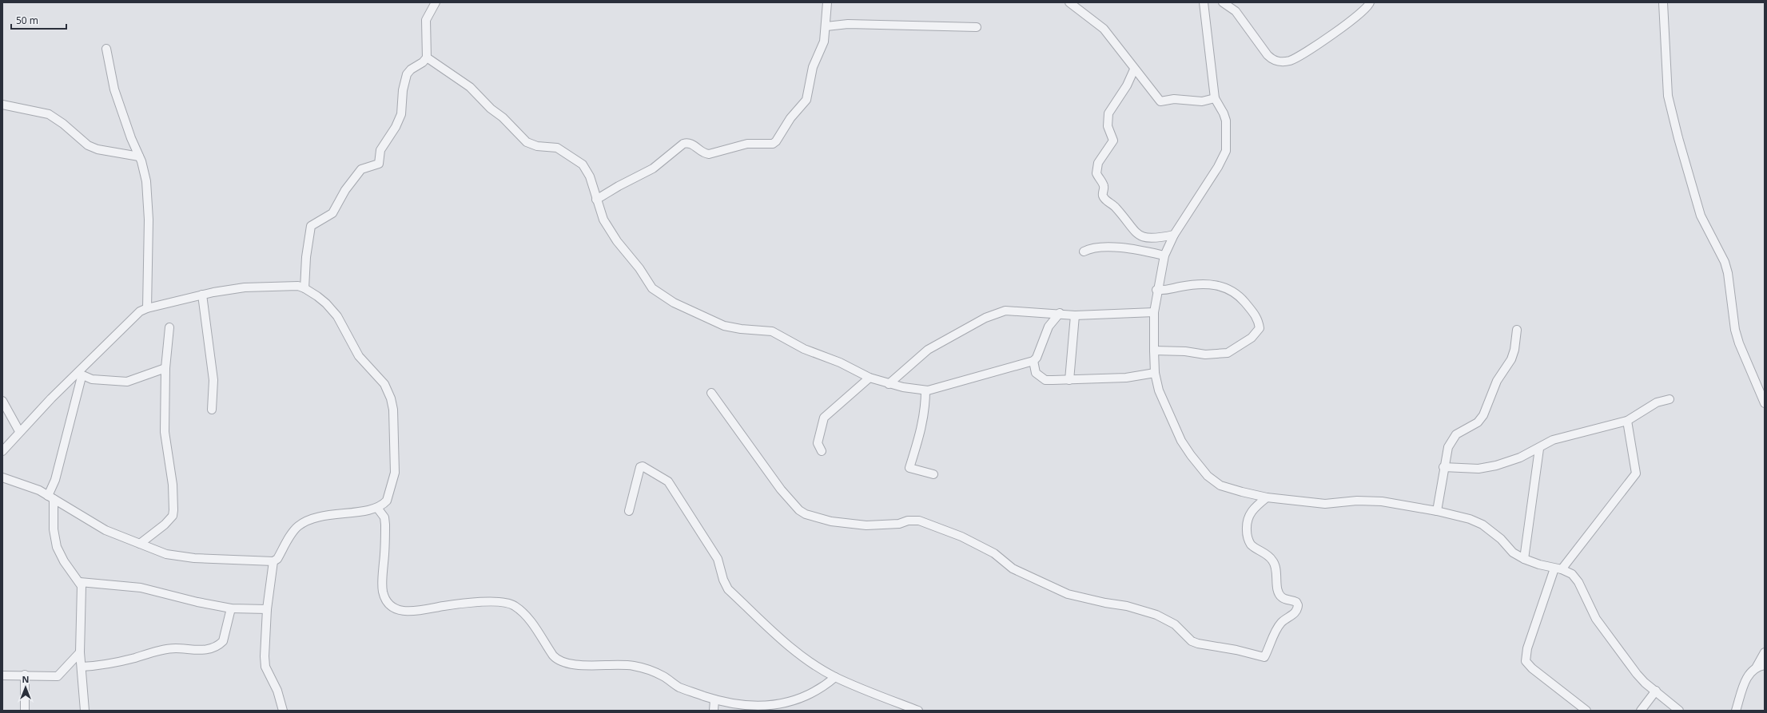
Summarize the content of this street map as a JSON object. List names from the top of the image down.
{
  "scale_bar": "50 m",
  "north": "top"
}
